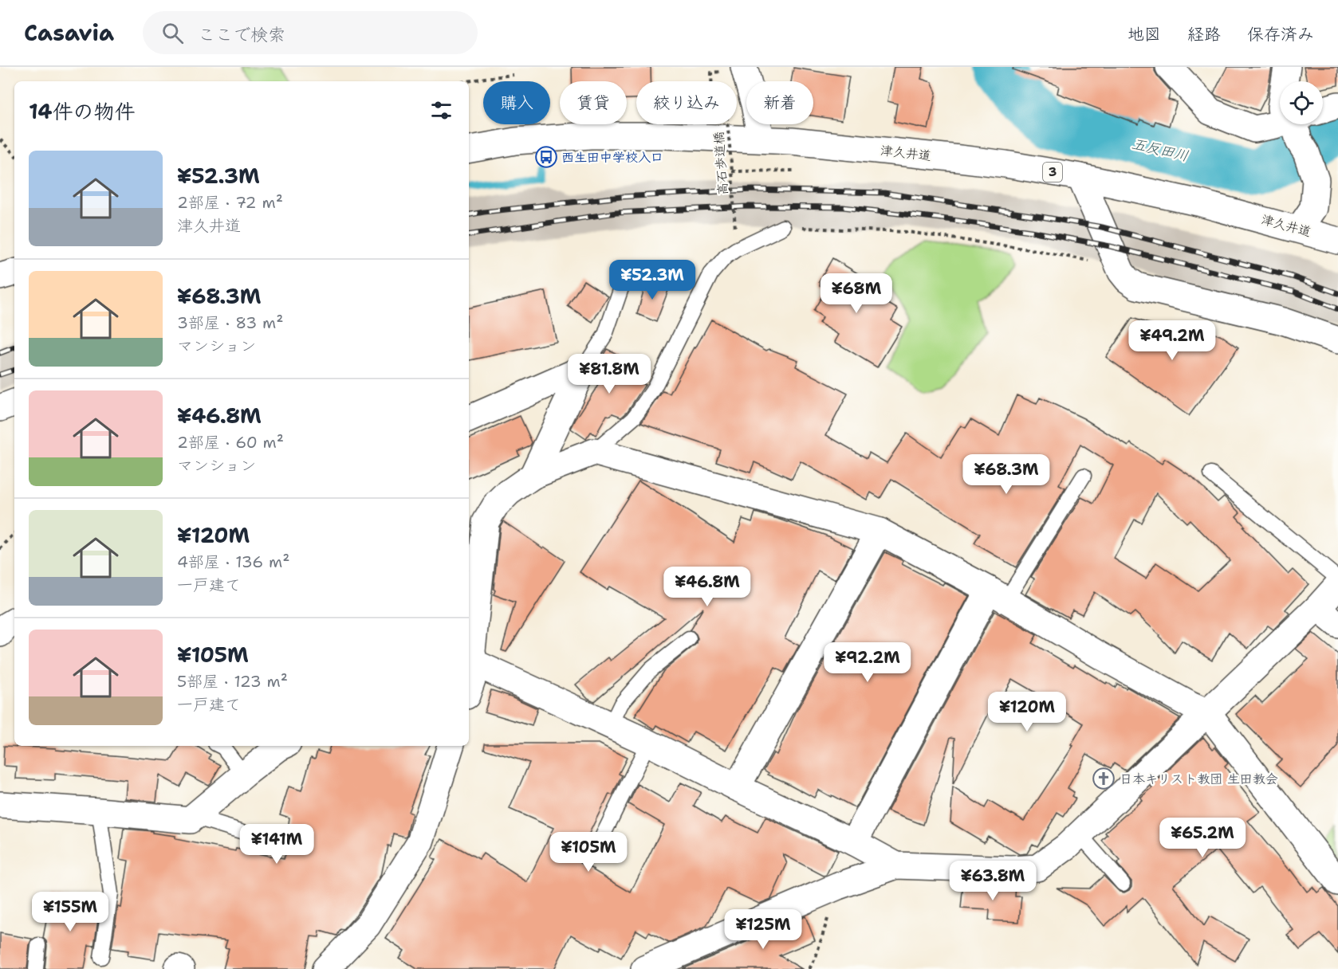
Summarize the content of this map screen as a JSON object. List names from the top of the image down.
{
  "streets": {
    "street": ["津久井道", "3"],
    "path": ["高石歩道橋"]
  },
  "water": ["五反田川"],
  "places": {
    "bus stop": ["西生田中学校入口"],
    "church": ["日本キリスト教団 生田教会"]
  },
  "page": {
    "header": "Casavia",
    "search": "ここで検索",
    "nav": ["地図", "経路", "保存済み"],
    "chip": [
      "購入",
      "賃貸",
      "絞り込み",
      "新着"
    ],
    "heading": "14件の物件",
    "list": [
      {
        "name": "¥52.3M",
        "note": "2部屋 · 72 m² · 津久井道"
      },
      {
        "name": "¥68.3M",
        "note": "3部屋 · 83 m² · マンション"
      },
      {
        "name": "¥46.8M",
        "note": "2部屋 · 60 m² · マンション"
      },
      {
        "name": "¥120M",
        "note": "4部屋 · 136 m² · 一戸建て"
      },
      {
        "name": "¥105M",
        "note": "5部屋 · 123 m² · 一戸建て"
      }
    ],
    "price": [
      "¥52.3M",
      "¥68M",
      "¥49.2M",
      "¥81.8M",
      "¥68.3M",
      "¥46.8M",
      "¥92.2M",
      "¥120M",
      "¥65.2M",
      "¥141M",
      "¥105M",
      "¥63.8M",
      "¥155M",
      "¥125M"
    ]
  }
}
